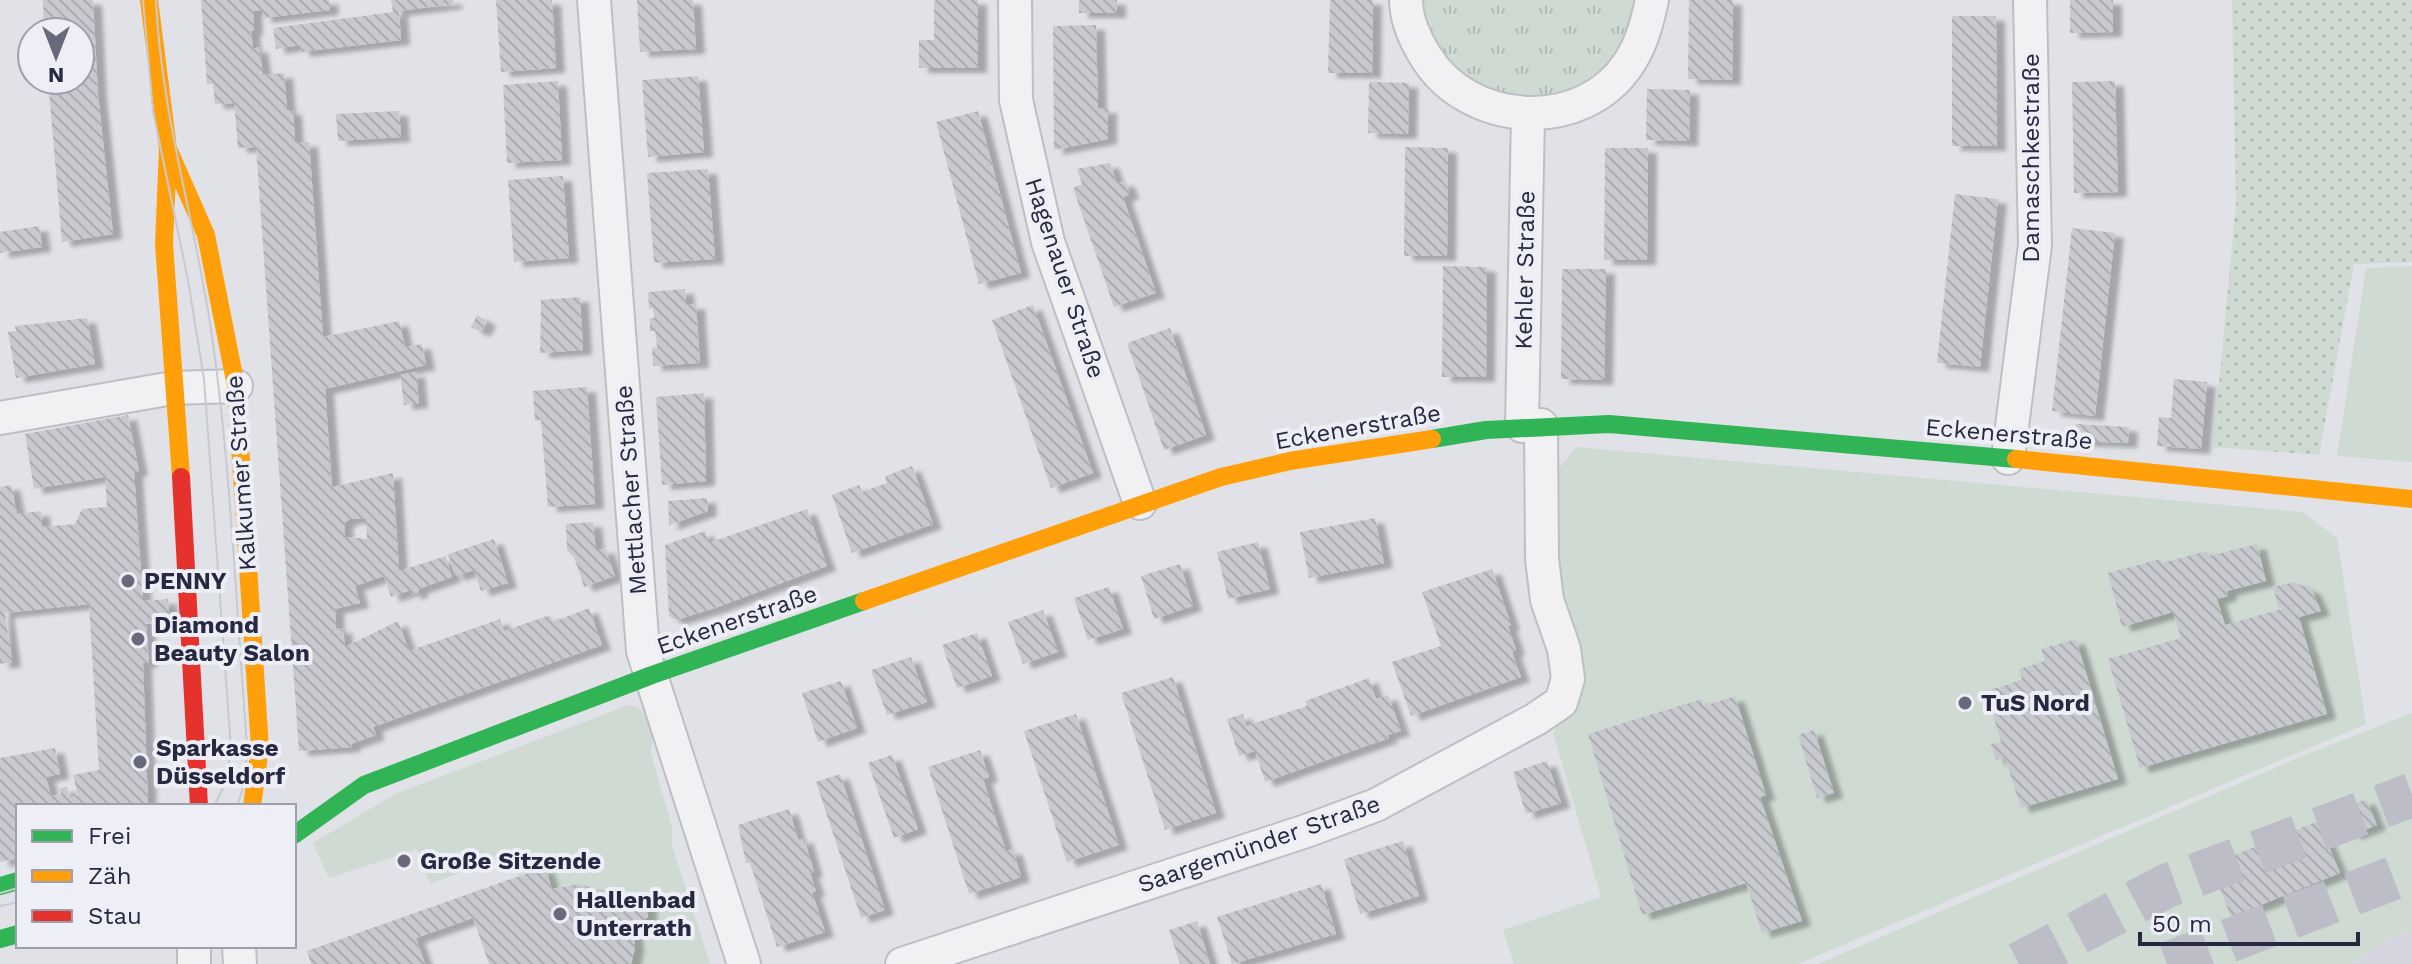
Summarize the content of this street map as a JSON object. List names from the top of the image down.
{
  "streets": {
    "street": [
      "Damaschkestraße",
      "Kehler Straße",
      "Hagenauer Straße",
      "Eckenerstraße",
      "Kalkumer Straße",
      "Mettlacher Straße",
      "Saargemünder Straße"
    ]
  },
  "crossings": [
    ["Damaschkestraße", "Eckenerstraße"],
    ["Kehler Straße", "Eckenerstraße"],
    ["Kehler Straße", "Saargemünder Straße"],
    ["Hagenauer Straße", "Eckenerstraße"],
    ["Eckenerstraße", "Mettlacher Straße"],
    ["Eckenerstraße", "Saargemünder Straße"]
  ],
  "places": [
    "PENNY",
    "Diamond Beauty Salon",
    "TuS Nord",
    "Sparkasse Düsseldorf",
    "Große Sitzende",
    "Hallenbad Unterrath"
  ],
  "legend": ["Frei", "Zäh", "Stau"],
  "scale_bar": "50 m",
  "north": "bottom"
}
